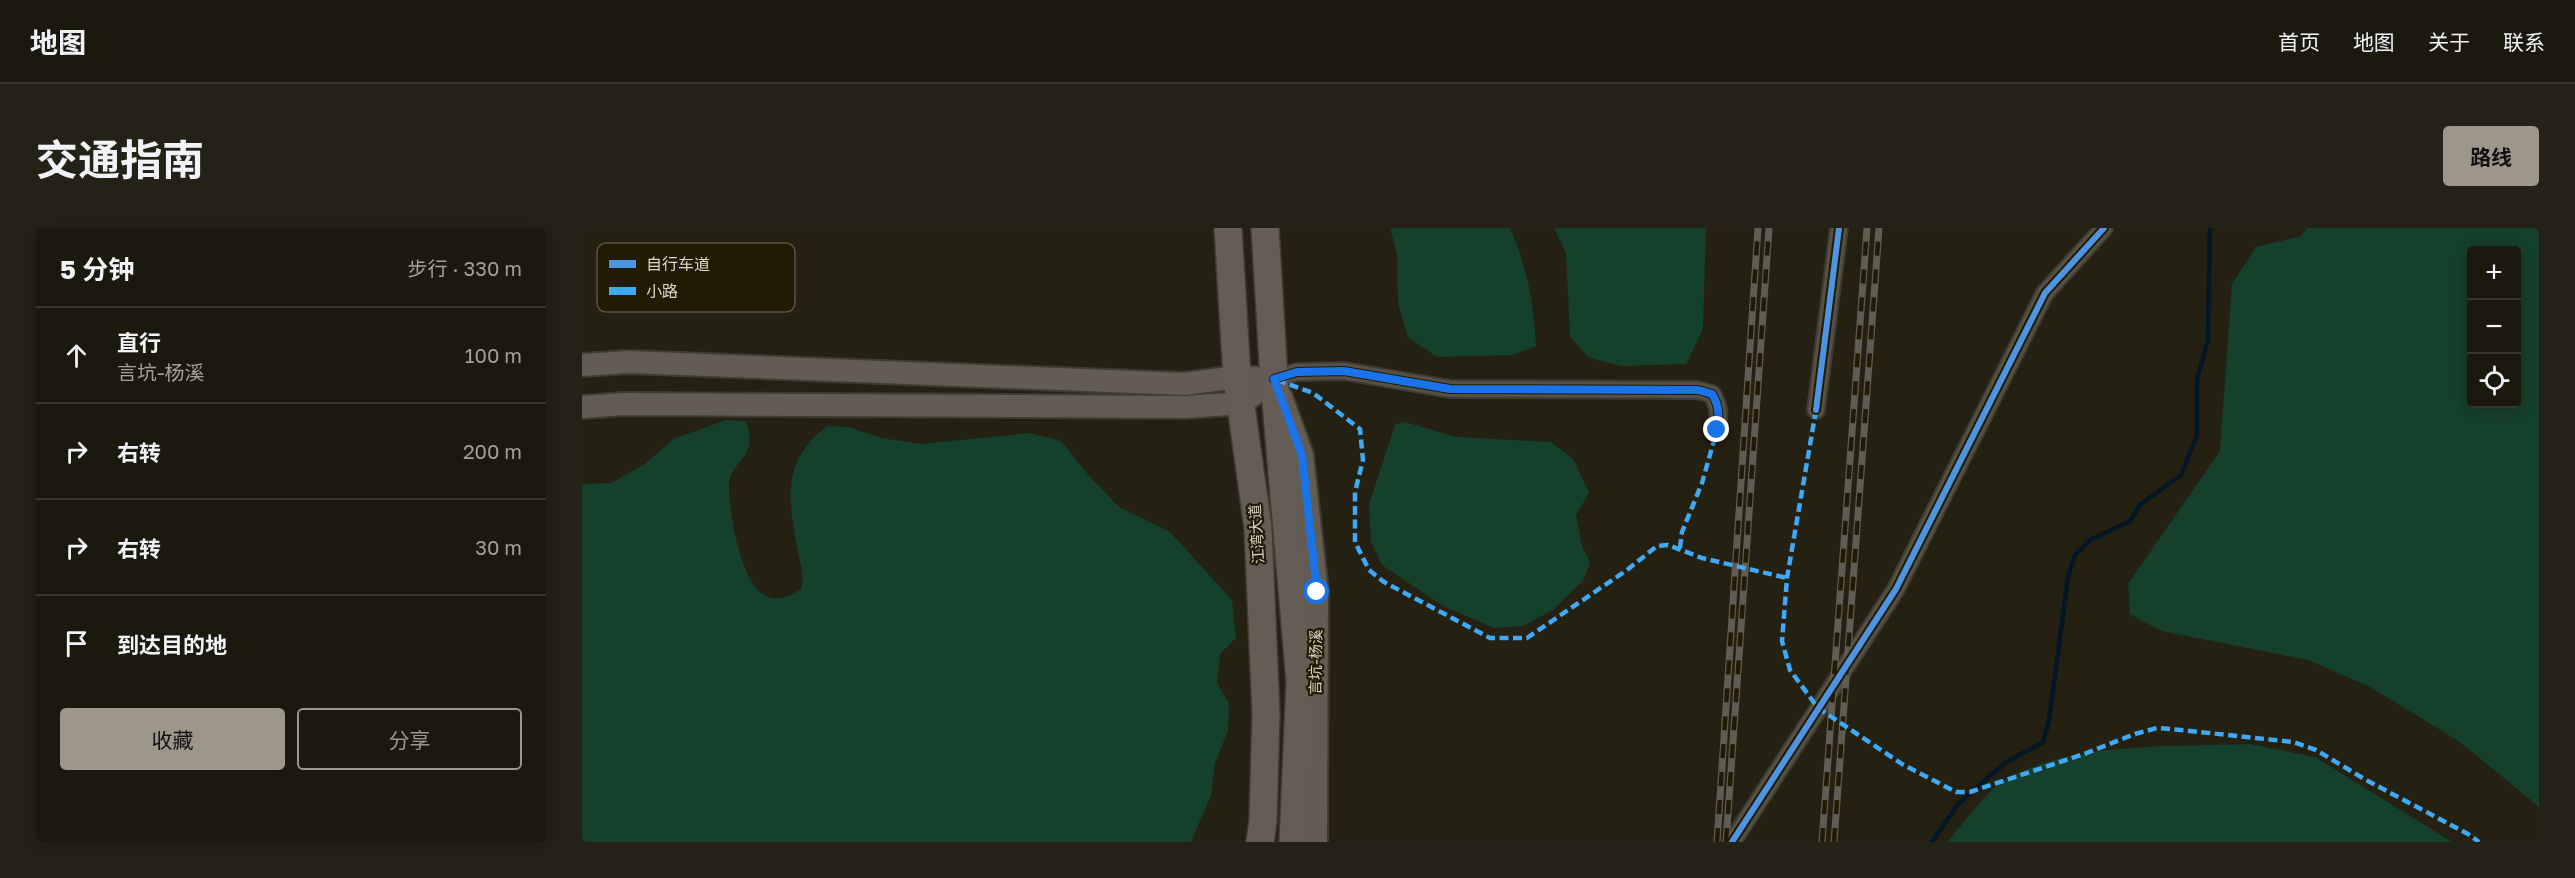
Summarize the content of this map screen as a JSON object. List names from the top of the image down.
{
  "streets": {
    "highway": ["江湾大道"],
    "main road": ["言坑-杨溪"]
  },
  "crossings": [
    ["江湾大道", "言坑-杨溪"]
  ],
  "legend": ["自行车道", "小路"],
  "page": {
    "header": "地图",
    "nav": [
      "首页",
      "地图",
      "关于",
      "联系"
    ],
    "title": "交通指南",
    "buttons": [
      "路线",
      ["收藏", "分享"]
    ],
    "heading": ["5 分钟", "步行 · 330 m"],
    "map_buttons": ["+", "−"],
    "list": [
      ["直行", "言坑-杨溪", "100 m"],
      ["右转", "200 m"],
      ["右转", "30 m"],
      "到达目的地"
    ]
  }
}
